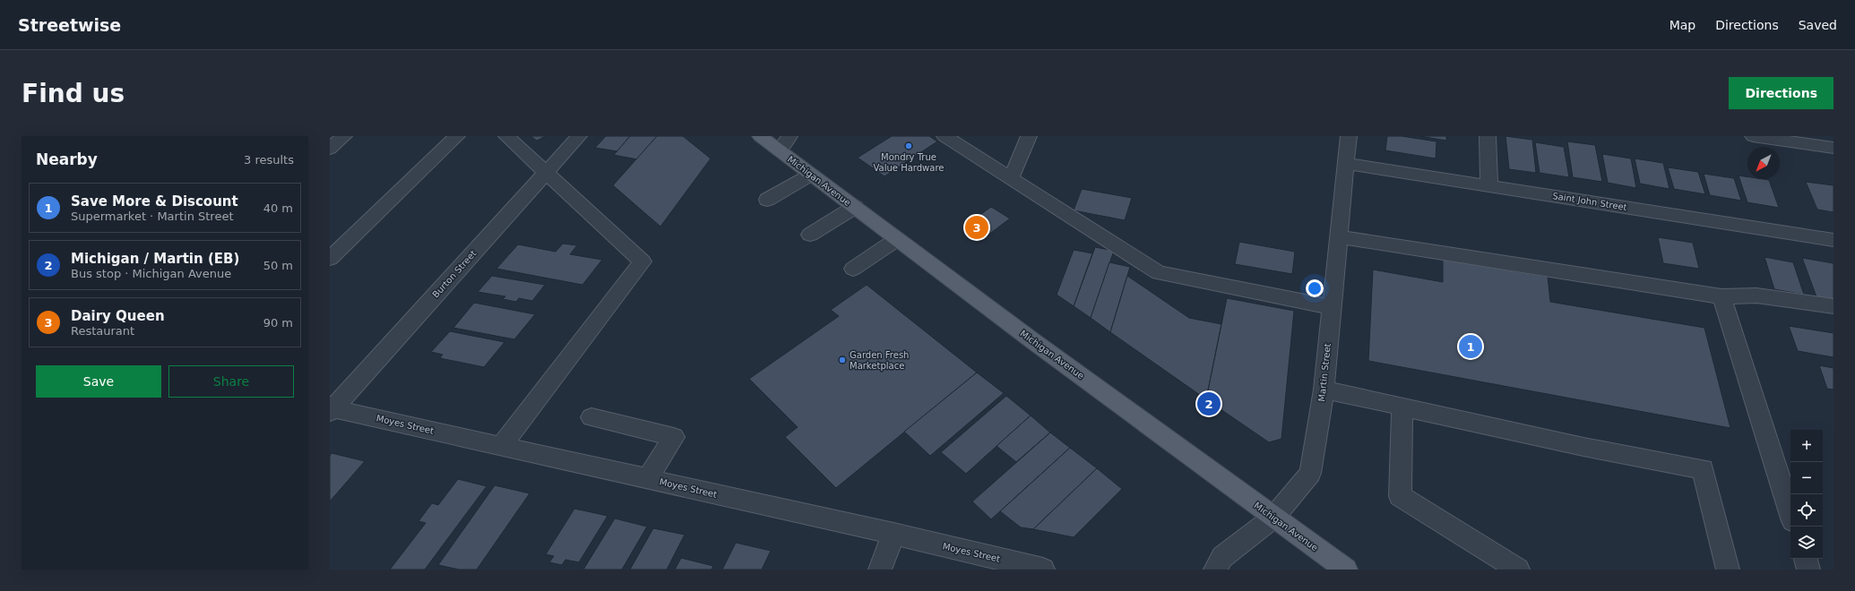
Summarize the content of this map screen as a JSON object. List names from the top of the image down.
{
  "streets": {
    "main road": ["Michigan Avenue"],
    "street": [
      "Saint John Street",
      "Burton Street",
      "Martin Street",
      "Moyes Street"
    ]
  },
  "crossings": [
    ["Michigan Avenue", "Martin Street"],
    ["Saint John Street", "Martin Street"],
    ["Burton Street", "Moyes Street"]
  ],
  "places": ["Mondry True Value Hardware", "Garden Fresh Marketplace"],
  "north": "bottom left",
  "page": {
    "header": "Streetwise",
    "nav": ["Map", "Directions", "Saved"],
    "buttons": [
      "Directions",
      ["Save", "Share"]
    ],
    "title": "Find us",
    "heading": ["Nearby", "3 results"],
    "list": [
      {
        "mark": "1",
        "name": "Save More & Discount",
        "note": "Supermarket · Martin Street",
        "value": "40 m"
      },
      {
        "mark": "2",
        "name": "Michigan / Martin (EB)",
        "note": "Bus stop · Michigan Avenue",
        "value": "50 m"
      },
      {
        "mark": "3",
        "name": "Dairy Queen",
        "note": "Restaurant",
        "value": "90 m"
      }
    ],
    "pins": ["3", "1", "2"],
    "map_buttons": ["+", "−"]
  }
}
